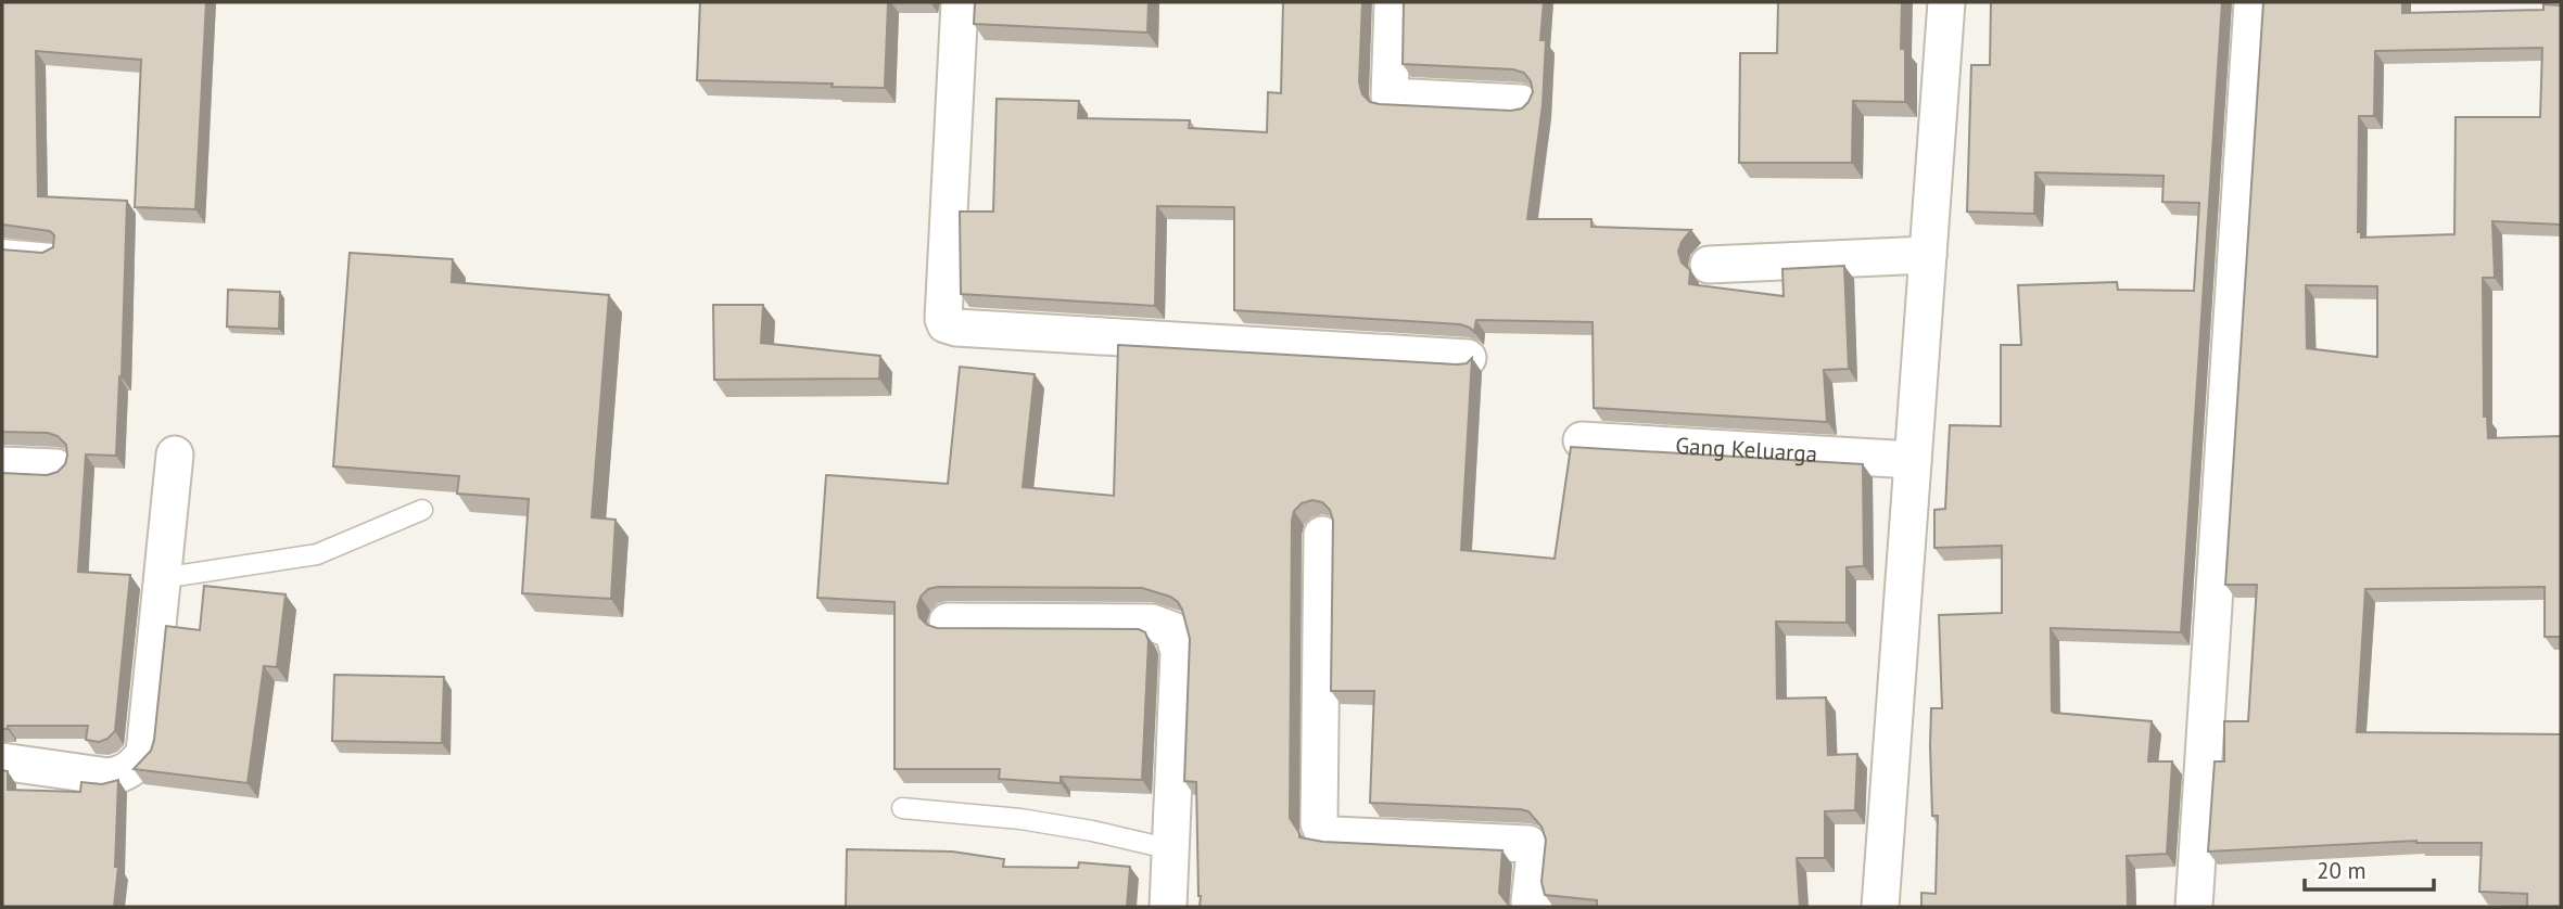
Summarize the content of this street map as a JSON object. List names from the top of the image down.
{
  "streets": {
    "street": ["Gang Keluarga"]
  },
  "scale_bar": "20 m"
}
